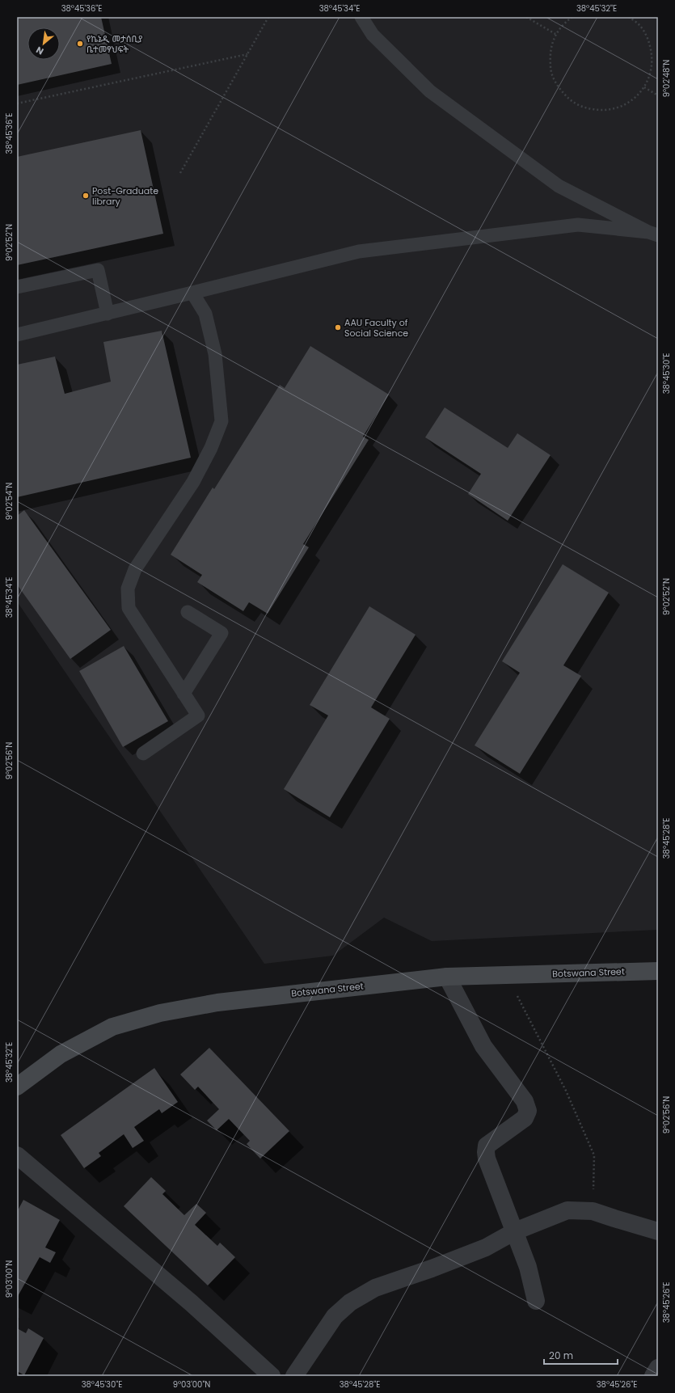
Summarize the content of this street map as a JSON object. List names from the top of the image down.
{
  "streets": {
    "main road": ["Botswana Street"]
  },
  "places": ["የኬኔዲ መታሰቢያ ቤተመፃህፍት", "Post-Graduate library", "AAU Faculty of Social Science"],
  "scale_bar": "20 m",
  "north": "bottom left",
  "coordinates": [
    "38°45'36\"E",
    "38°45'34\"E",
    "38°45'32\"E",
    "9°02'48\"N",
    "9°02'52\"N",
    "38°45'30\"E",
    "9°02'54\"N",
    "9°02'56\"N",
    "38°45'28\"E",
    "9°03'00\"N",
    "38°45'26\"E"
  ]
}
